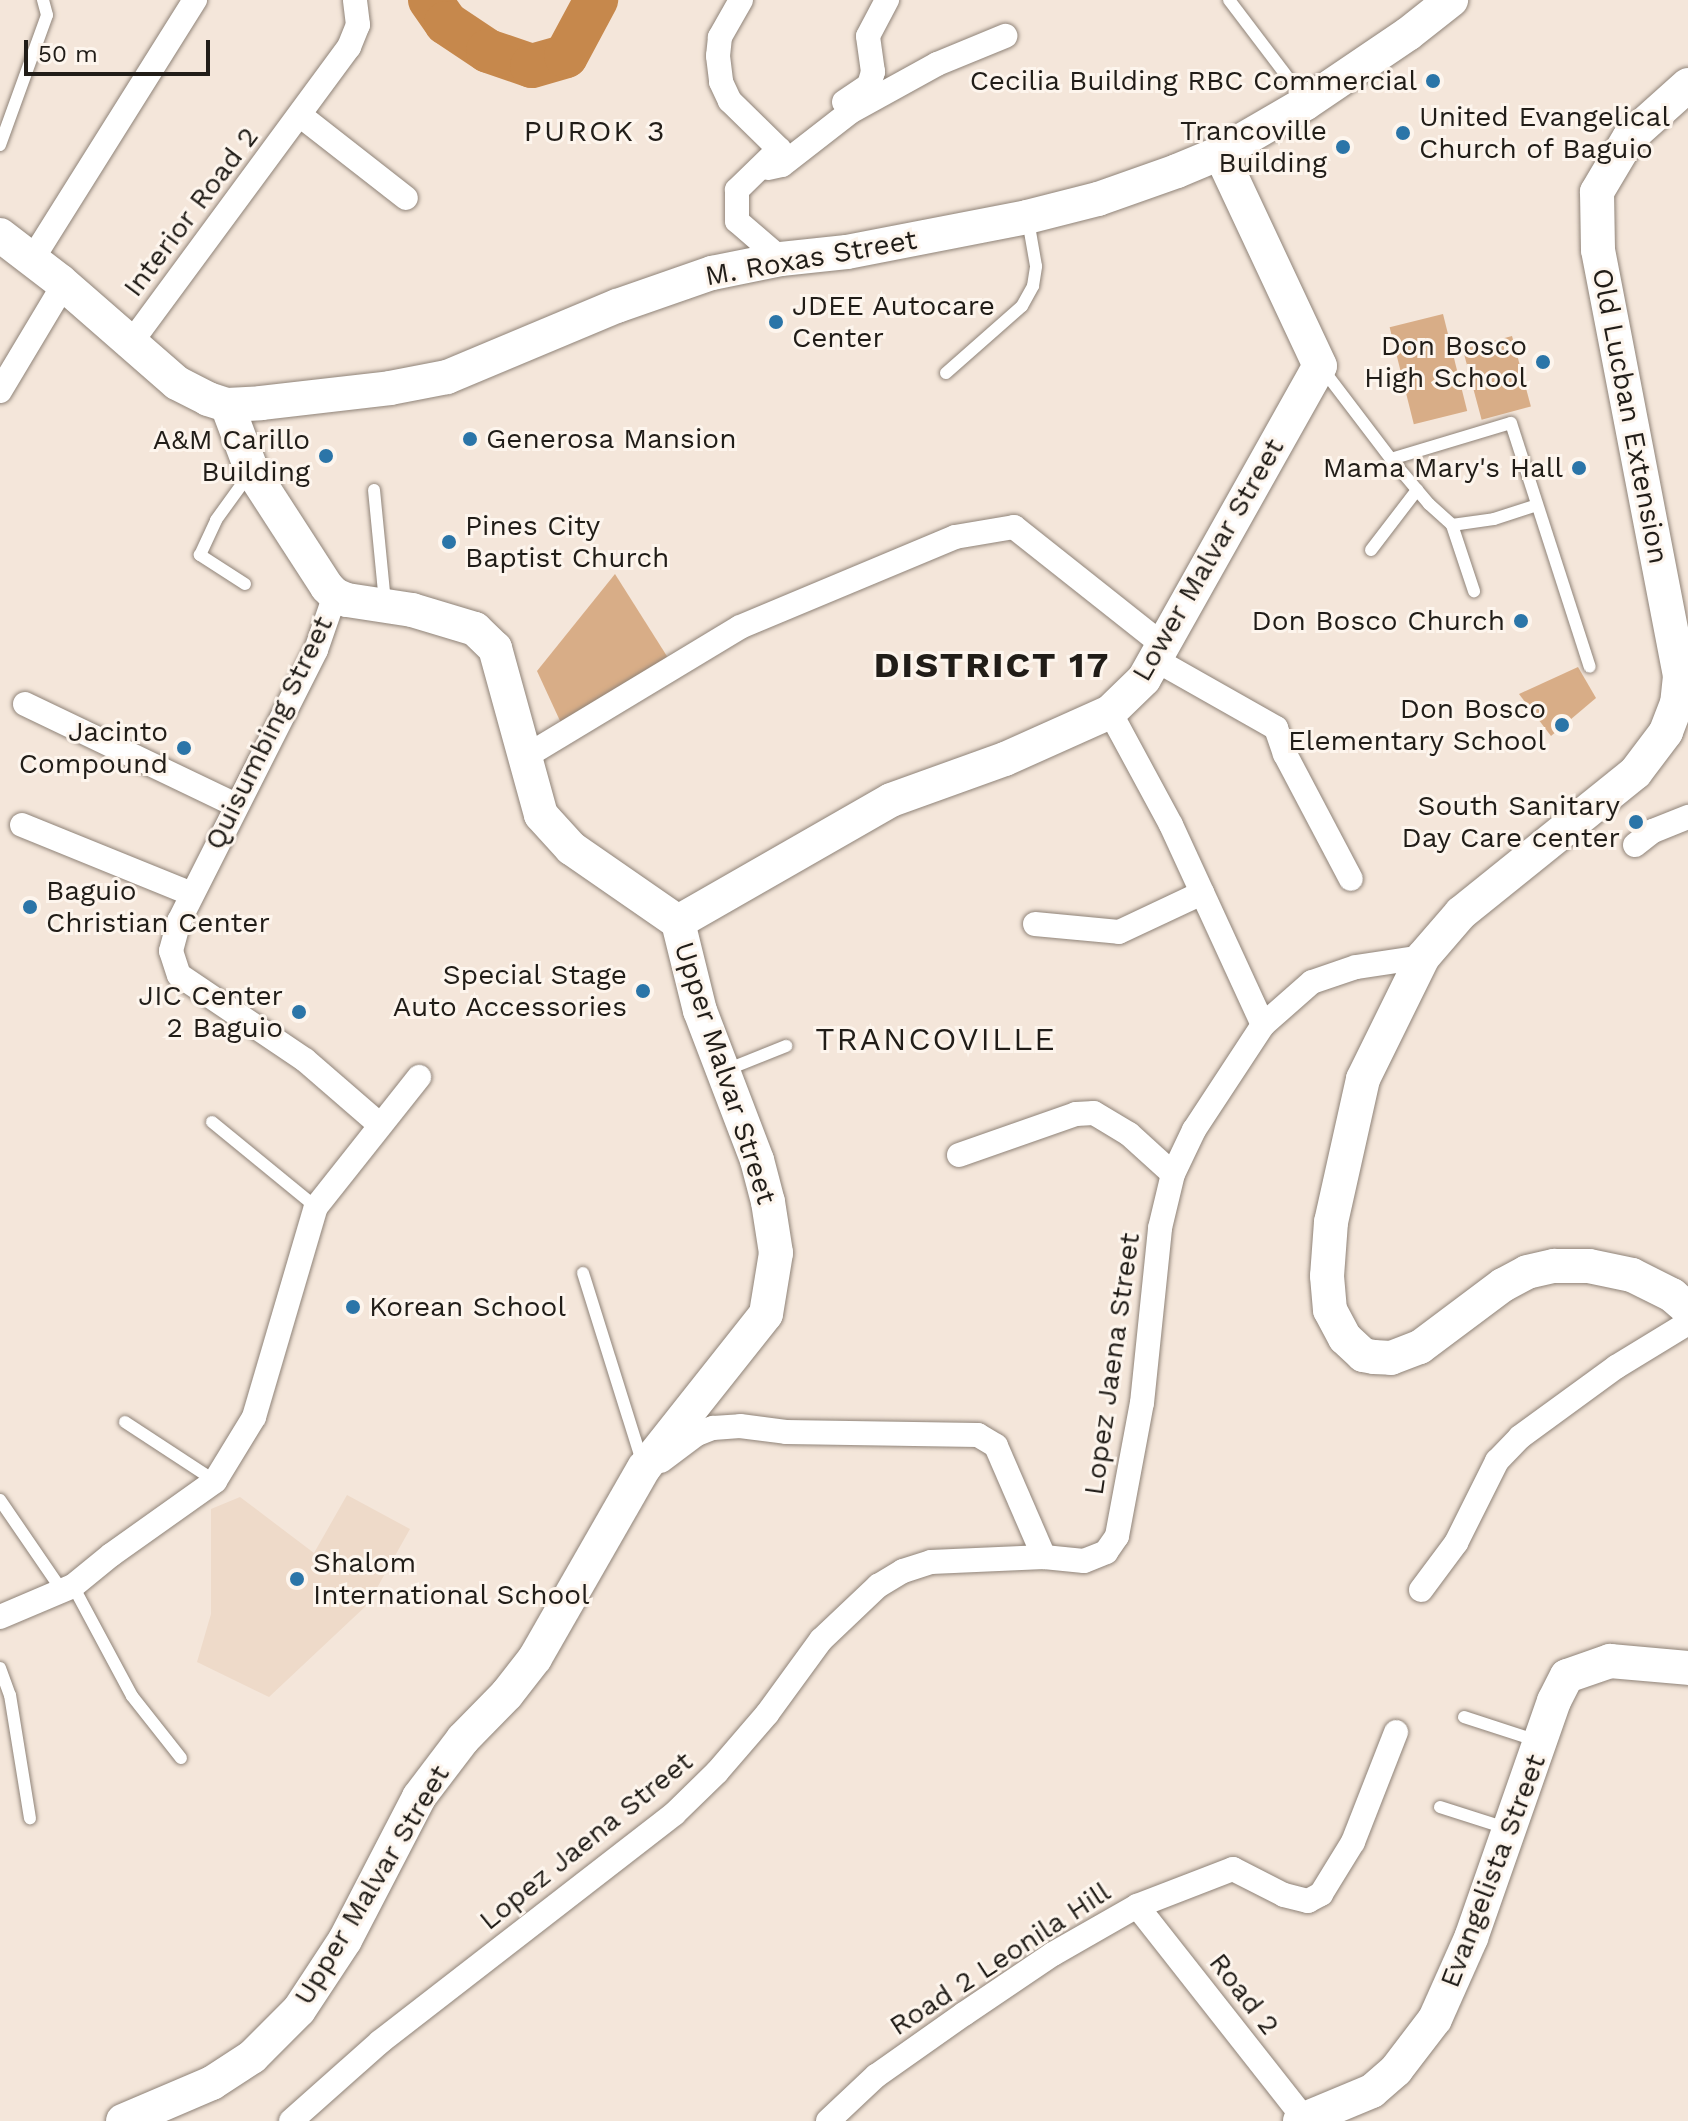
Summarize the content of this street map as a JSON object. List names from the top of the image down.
{
  "streets": {
    "street": [
      "Interior Road 2",
      "M. Roxas Street",
      "Old Lucban Extension",
      "Lower Malvar Street",
      "Quisumbing Street",
      "Upper Malvar Street",
      "Lopez Jaena Street",
      "Evangelista Street",
      "Road 2 Leonila Hill",
      "Road 2"
    ]
  },
  "crossings": [
    ["Interior Road 2", "M. Roxas Street"],
    ["M. Roxas Street", "Quisumbing Street"],
    ["Old Lucban Extension", "Lopez Jaena Street"],
    ["Lower Malvar Street", "Upper Malvar Street"],
    ["Upper Malvar Street", "Lopez Jaena Street"],
    ["Evangelista Street", "Road 2"],
    ["Road 2 Leonila Hill", "Road 2"]
  ],
  "districts": ["PUROK 3", "DISTRICT 17", "TRANCOVILLE"],
  "places": [
    "Cecilia Building RBC Commercial",
    "United Evangelical Church of Baguio",
    "Trancoville Building",
    "JDEE Autocare Center",
    "Don Bosco High School",
    "Generosa Mansion",
    "A&M Carillo Building",
    "Mama Mary's Hall",
    "Pines City Baptist Church",
    "Don Bosco Church",
    "Don Bosco Elementary School",
    "Jacinto Compound",
    "South Sanitary Day Care center",
    "Baguio Christian Center",
    "Special Stage Auto Accessories",
    "JIC Center 2 Baguio",
    "Korean School",
    "Shalom International School"
  ],
  "scale_bar": "50 m"
}
